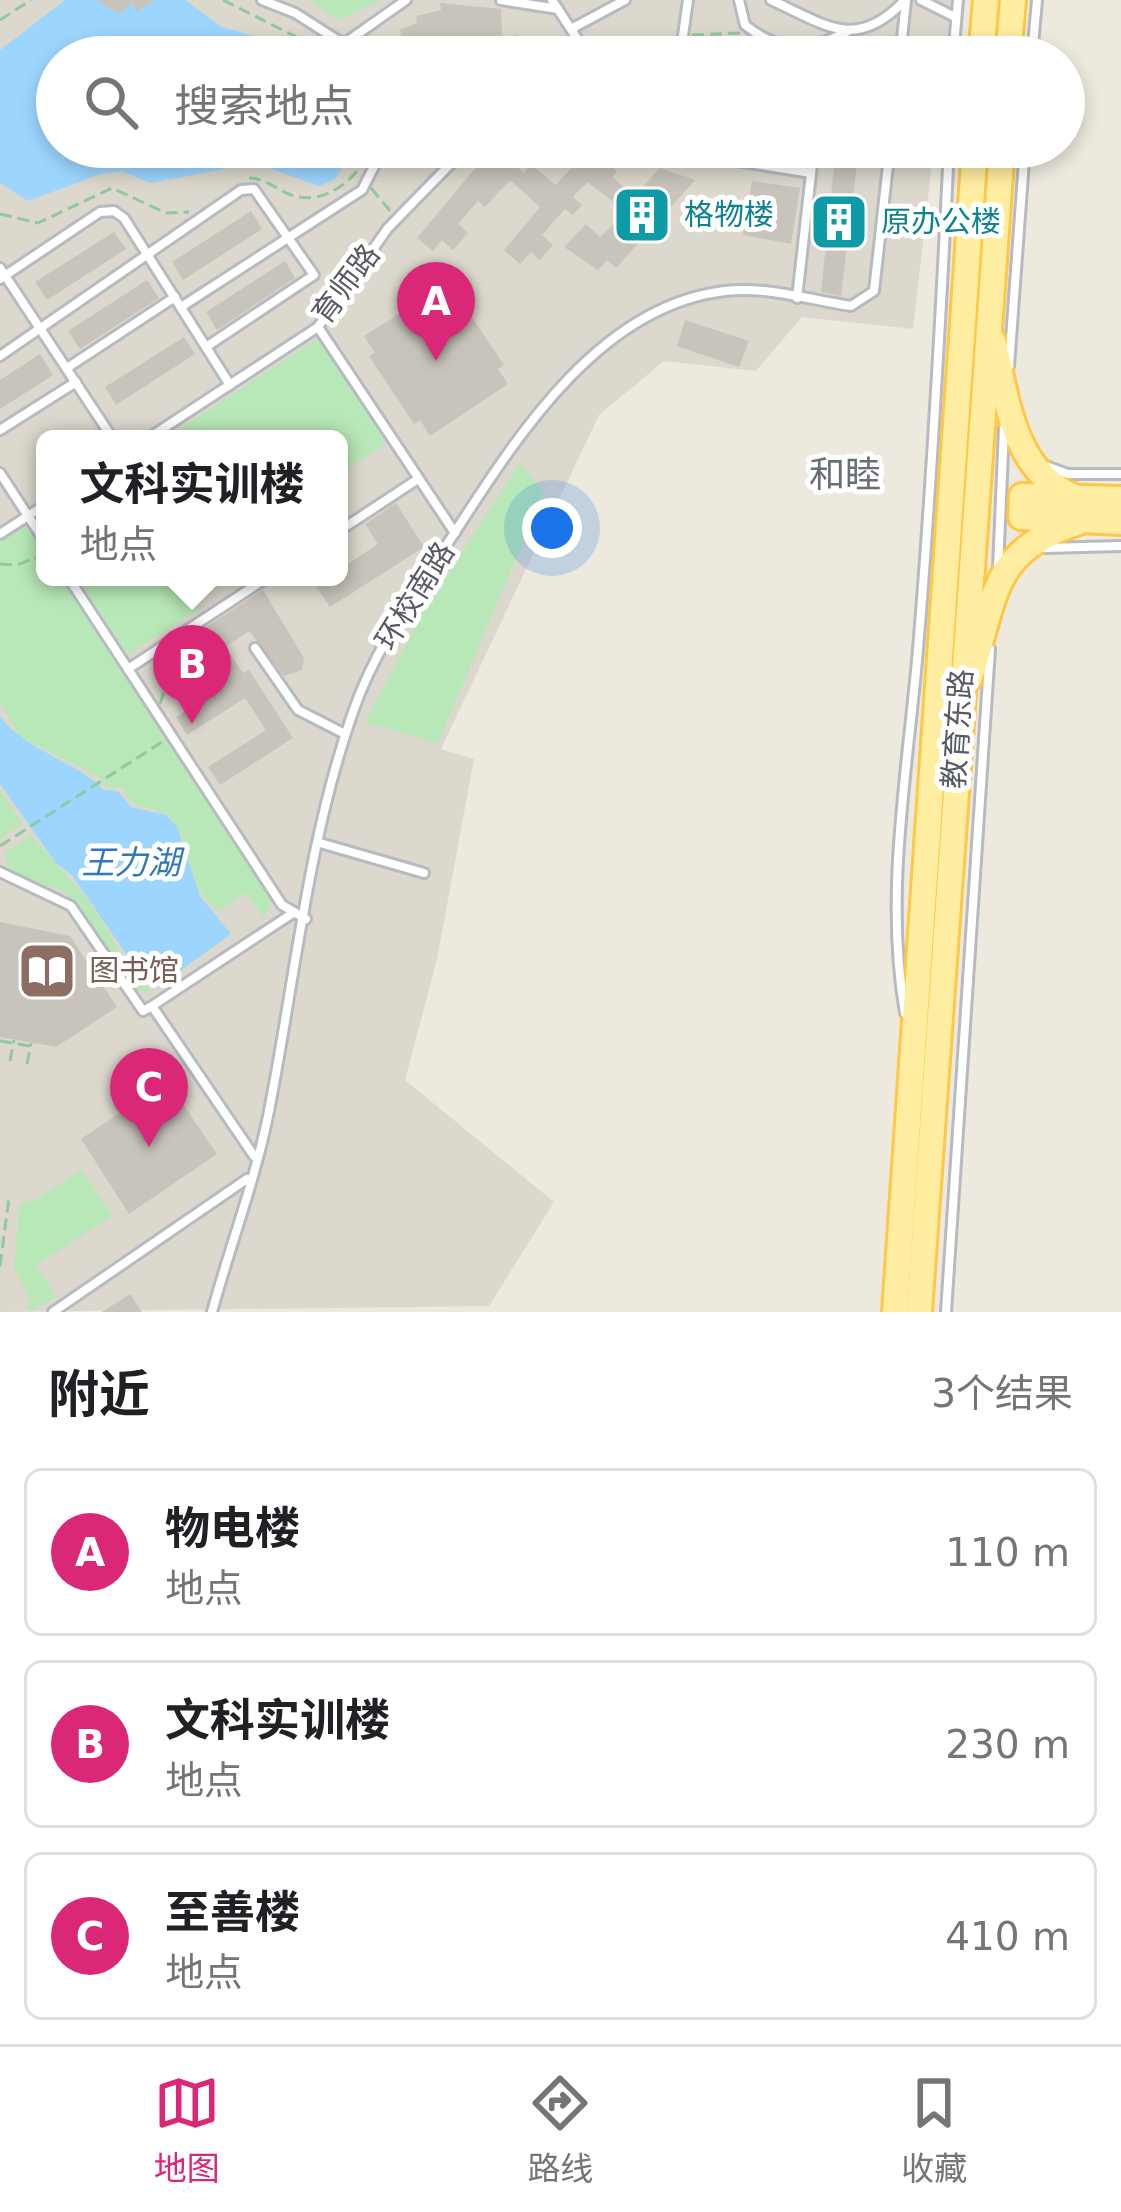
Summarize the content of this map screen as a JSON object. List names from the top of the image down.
{
  "streets": {
    "main road": ["教育东路"],
    "lane": ["育师路", "环校南路"]
  },
  "districts": ["和睦"],
  "water": ["王力湖"],
  "places": {
    "building": ["格物楼", "原办公楼"],
    "library": ["图书馆"]
  },
  "page": {
    "search": "搜索地点",
    "pins": ["A", "B", "C"],
    "popup": ["文科实训楼", "地点"],
    "heading": ["附近", "3个结果"],
    "list": [
      {
        "mark": "A",
        "name": "物电楼",
        "note": "地点",
        "value": "110 m"
      },
      {
        "mark": "B",
        "name": "文科实训楼",
        "note": "地点",
        "value": "230 m"
      },
      {
        "mark": "C",
        "name": "至善楼",
        "note": "地点",
        "value": "410 m"
      }
    ],
    "nav": ["地图", "路线", "收藏"]
  }
}
